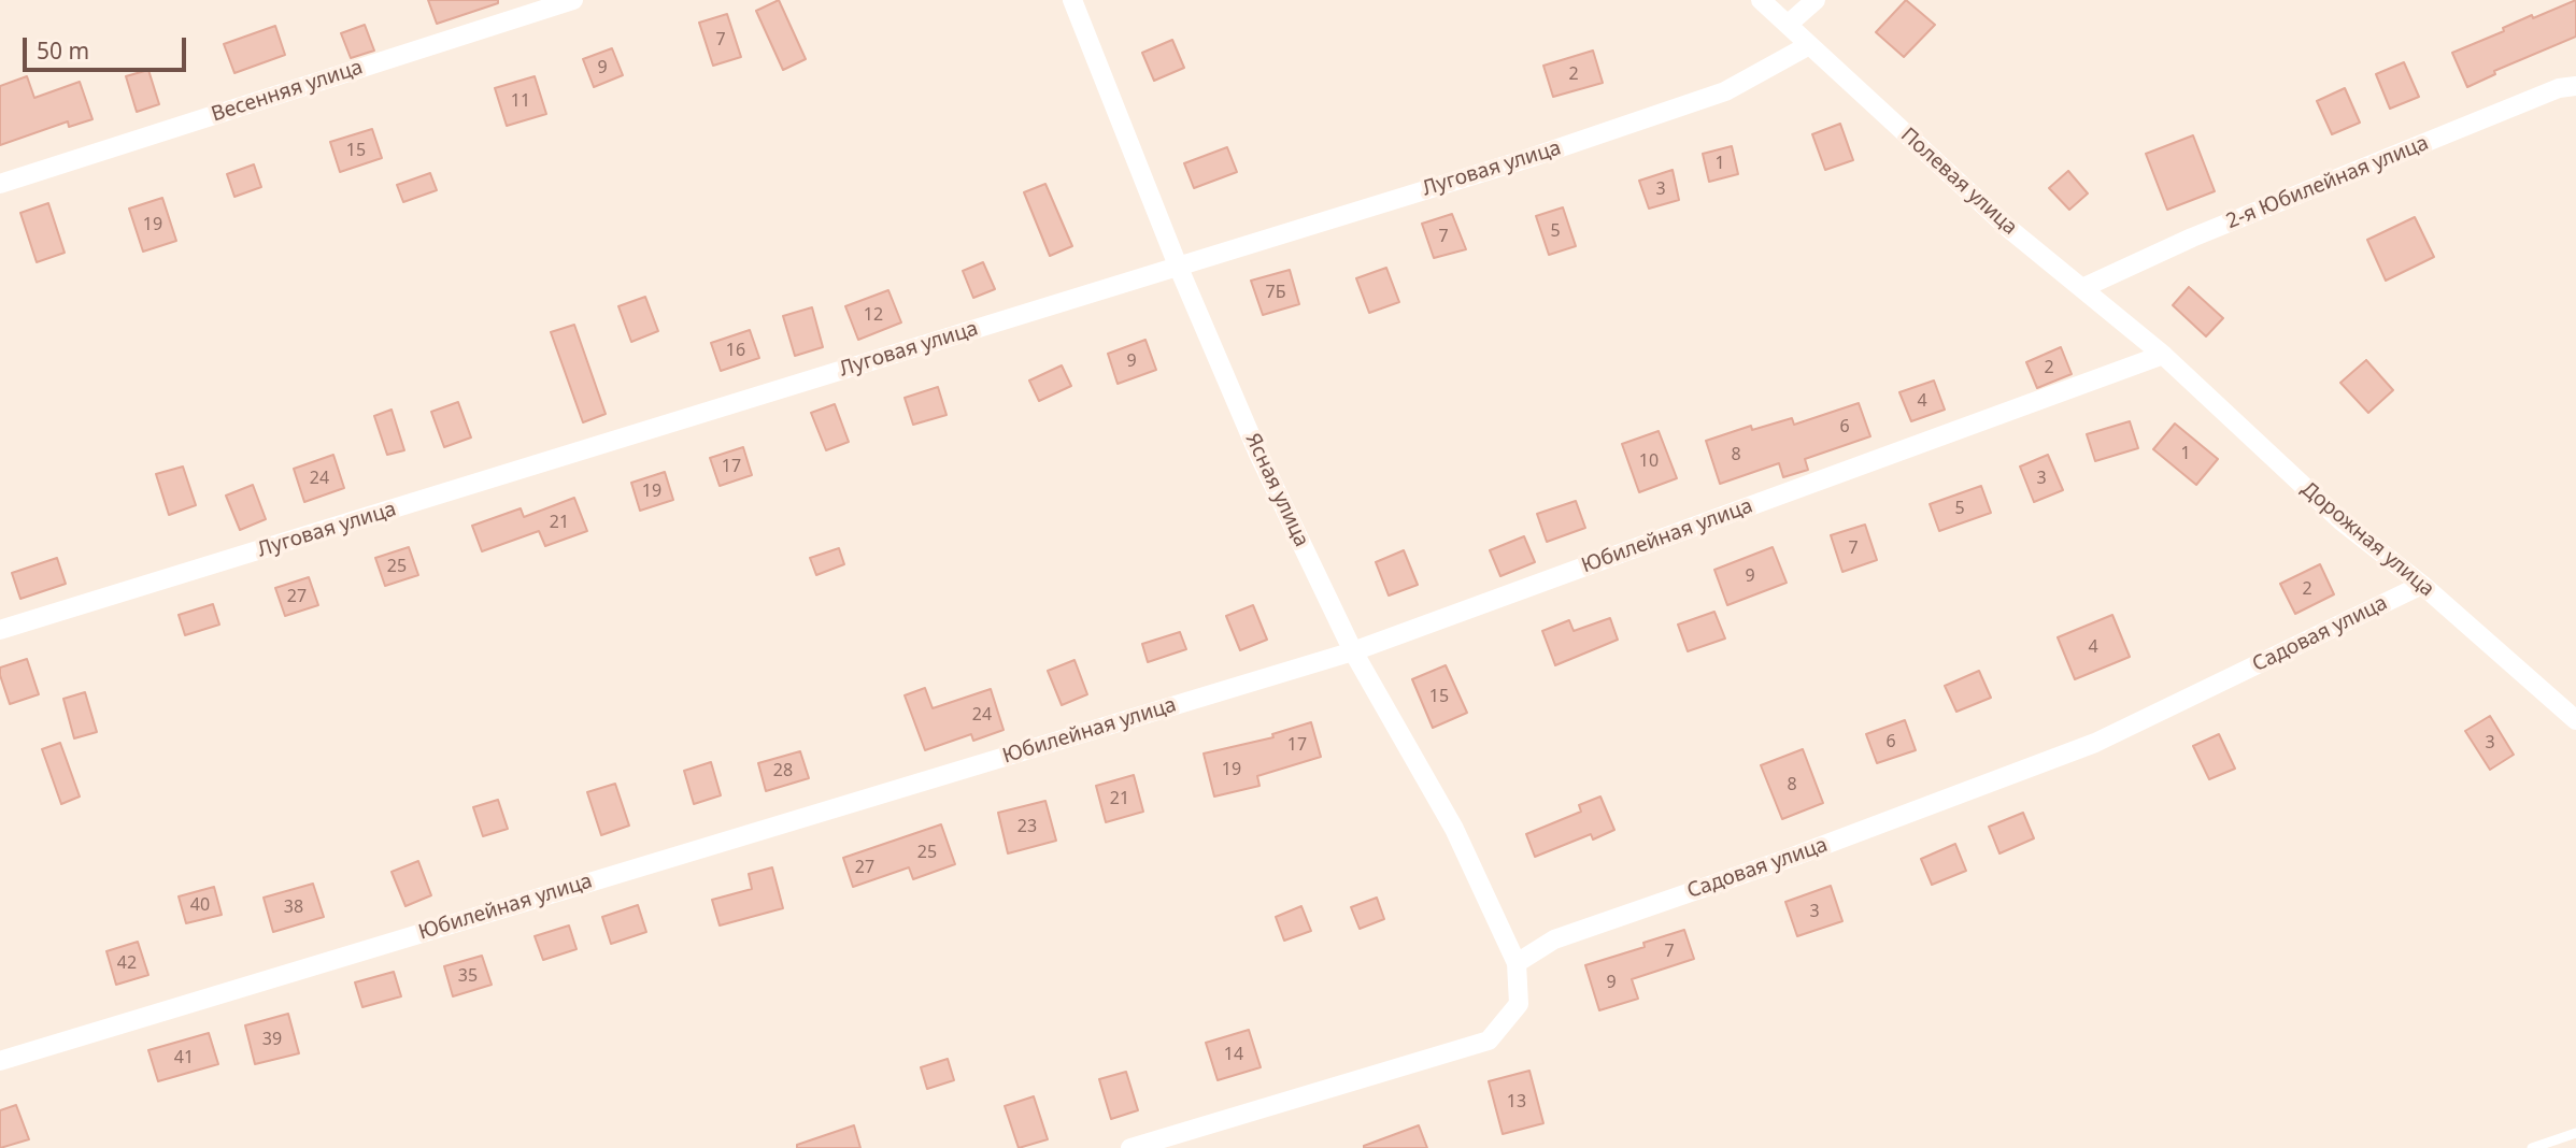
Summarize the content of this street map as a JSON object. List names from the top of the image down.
{
  "streets": {
    "street": [
      "Весенняя улица",
      "Луговая улица",
      "Полевая улица",
      "2-я Юбилейная улица",
      "Ясная улица",
      "Юбилейная улица",
      "Дорожная улица",
      "Садовая улица"
    ]
  },
  "crossings": [
    ["Луговая улица", "Полевая улица"],
    ["Луговая улица", "Ясная улица"],
    ["Полевая улица", "2-я Юбилейная улица"],
    ["Полевая улица", "Юбилейная улица"],
    ["Полевая улица", "Дорожная улица"],
    ["Ясная улица", "Юбилейная улица"],
    ["Ясная улица", "Садовая улица"],
    ["Юбилейная улица", "Дорожная улица"],
    ["Дорожная улица", "Садовая улица"]
  ],
  "house_numbers": [
    "7",
    "9",
    "2",
    "11",
    "15",
    "1",
    "3",
    "19",
    "5",
    "7",
    "7Б",
    "12",
    "16",
    "9",
    "2",
    "4",
    "6",
    "1",
    "8",
    "10",
    "17",
    "24",
    "3",
    "19",
    "5",
    "21",
    "7",
    "25",
    "9",
    "2",
    "27",
    "4",
    "15",
    "24",
    "6",
    "3",
    "17",
    "19",
    "28",
    "8",
    "21",
    "23",
    "25",
    "27",
    "40",
    "38",
    "3",
    "7",
    "42",
    "35",
    "9",
    "39",
    "14",
    "41",
    "13"
  ],
  "scale_bar": "50 m"
}
